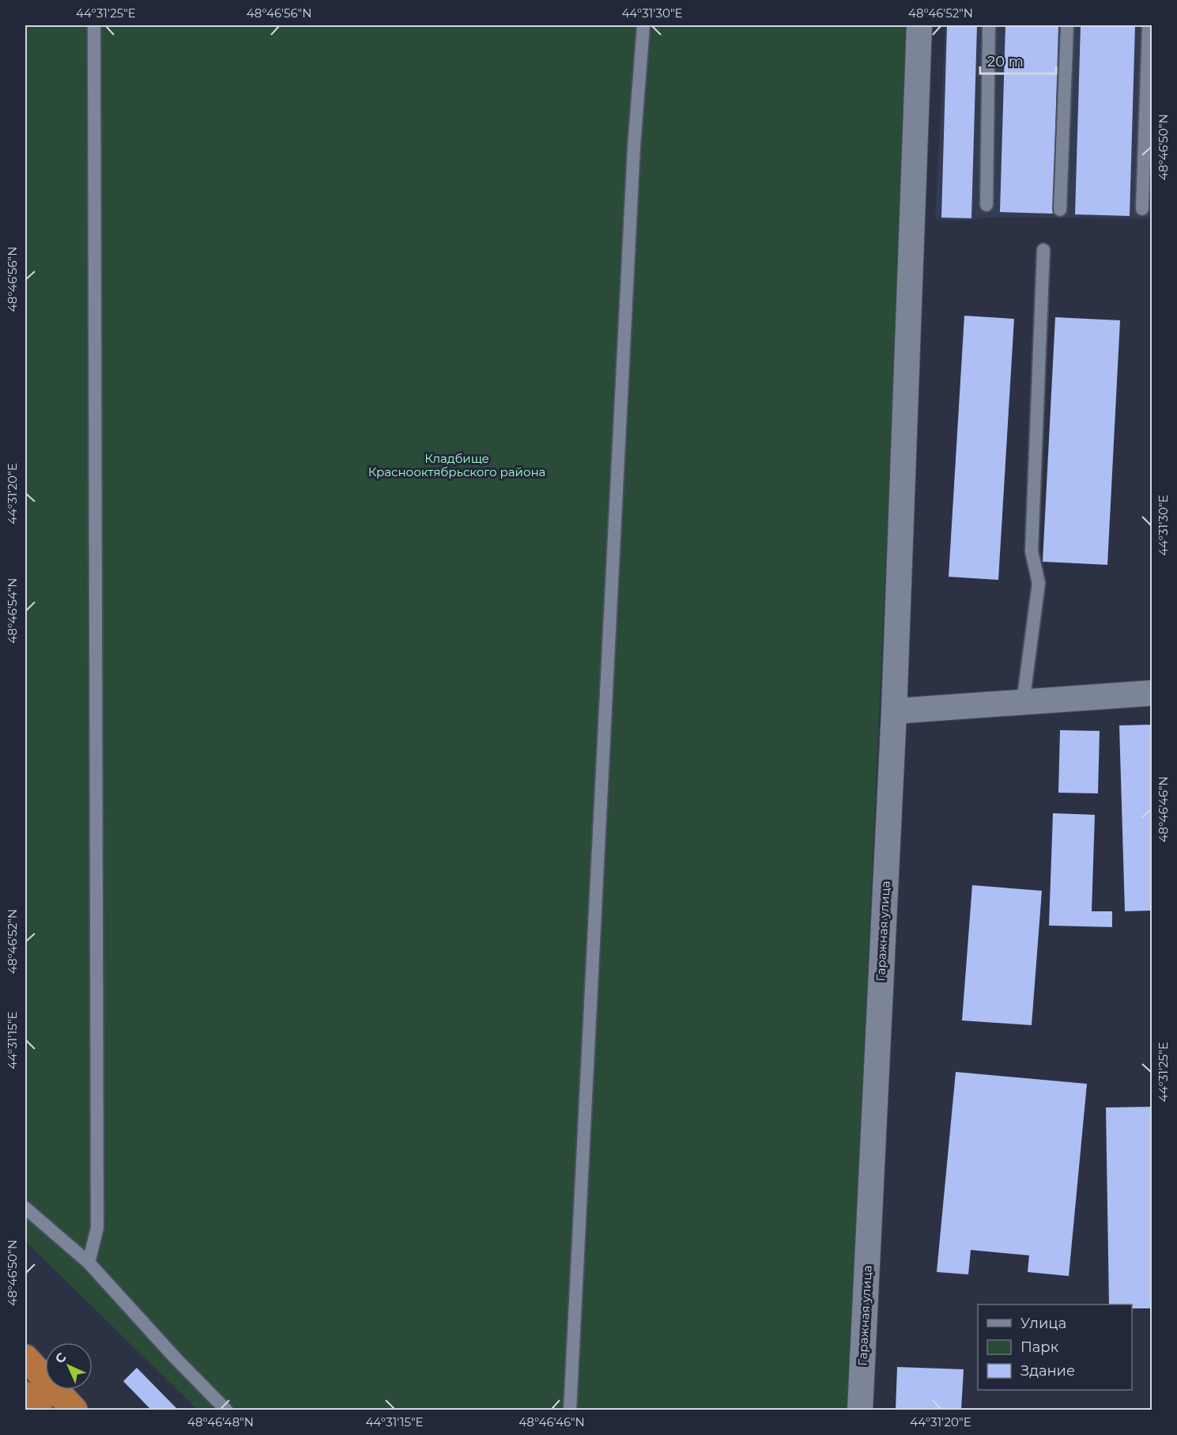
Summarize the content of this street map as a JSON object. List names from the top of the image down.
{
  "streets": {
    "street": ["Гаражная улица"]
  },
  "parks": ["Кладбище Краснооктябрьского района"],
  "legend": ["Улица", "Парк", "Здание"],
  "scale_bar": "20 m",
  "north": "top left",
  "coordinates": [
    "44°31'25\"E",
    "48°46'56\"N",
    "44°31'30\"E",
    "48°46'52\"N",
    "48°46'50\"N",
    "44°31'20\"E",
    "48°46'54\"N",
    "48°46'46\"N",
    "44°31'15\"E",
    "48°46'48\"N"
  ]
}
